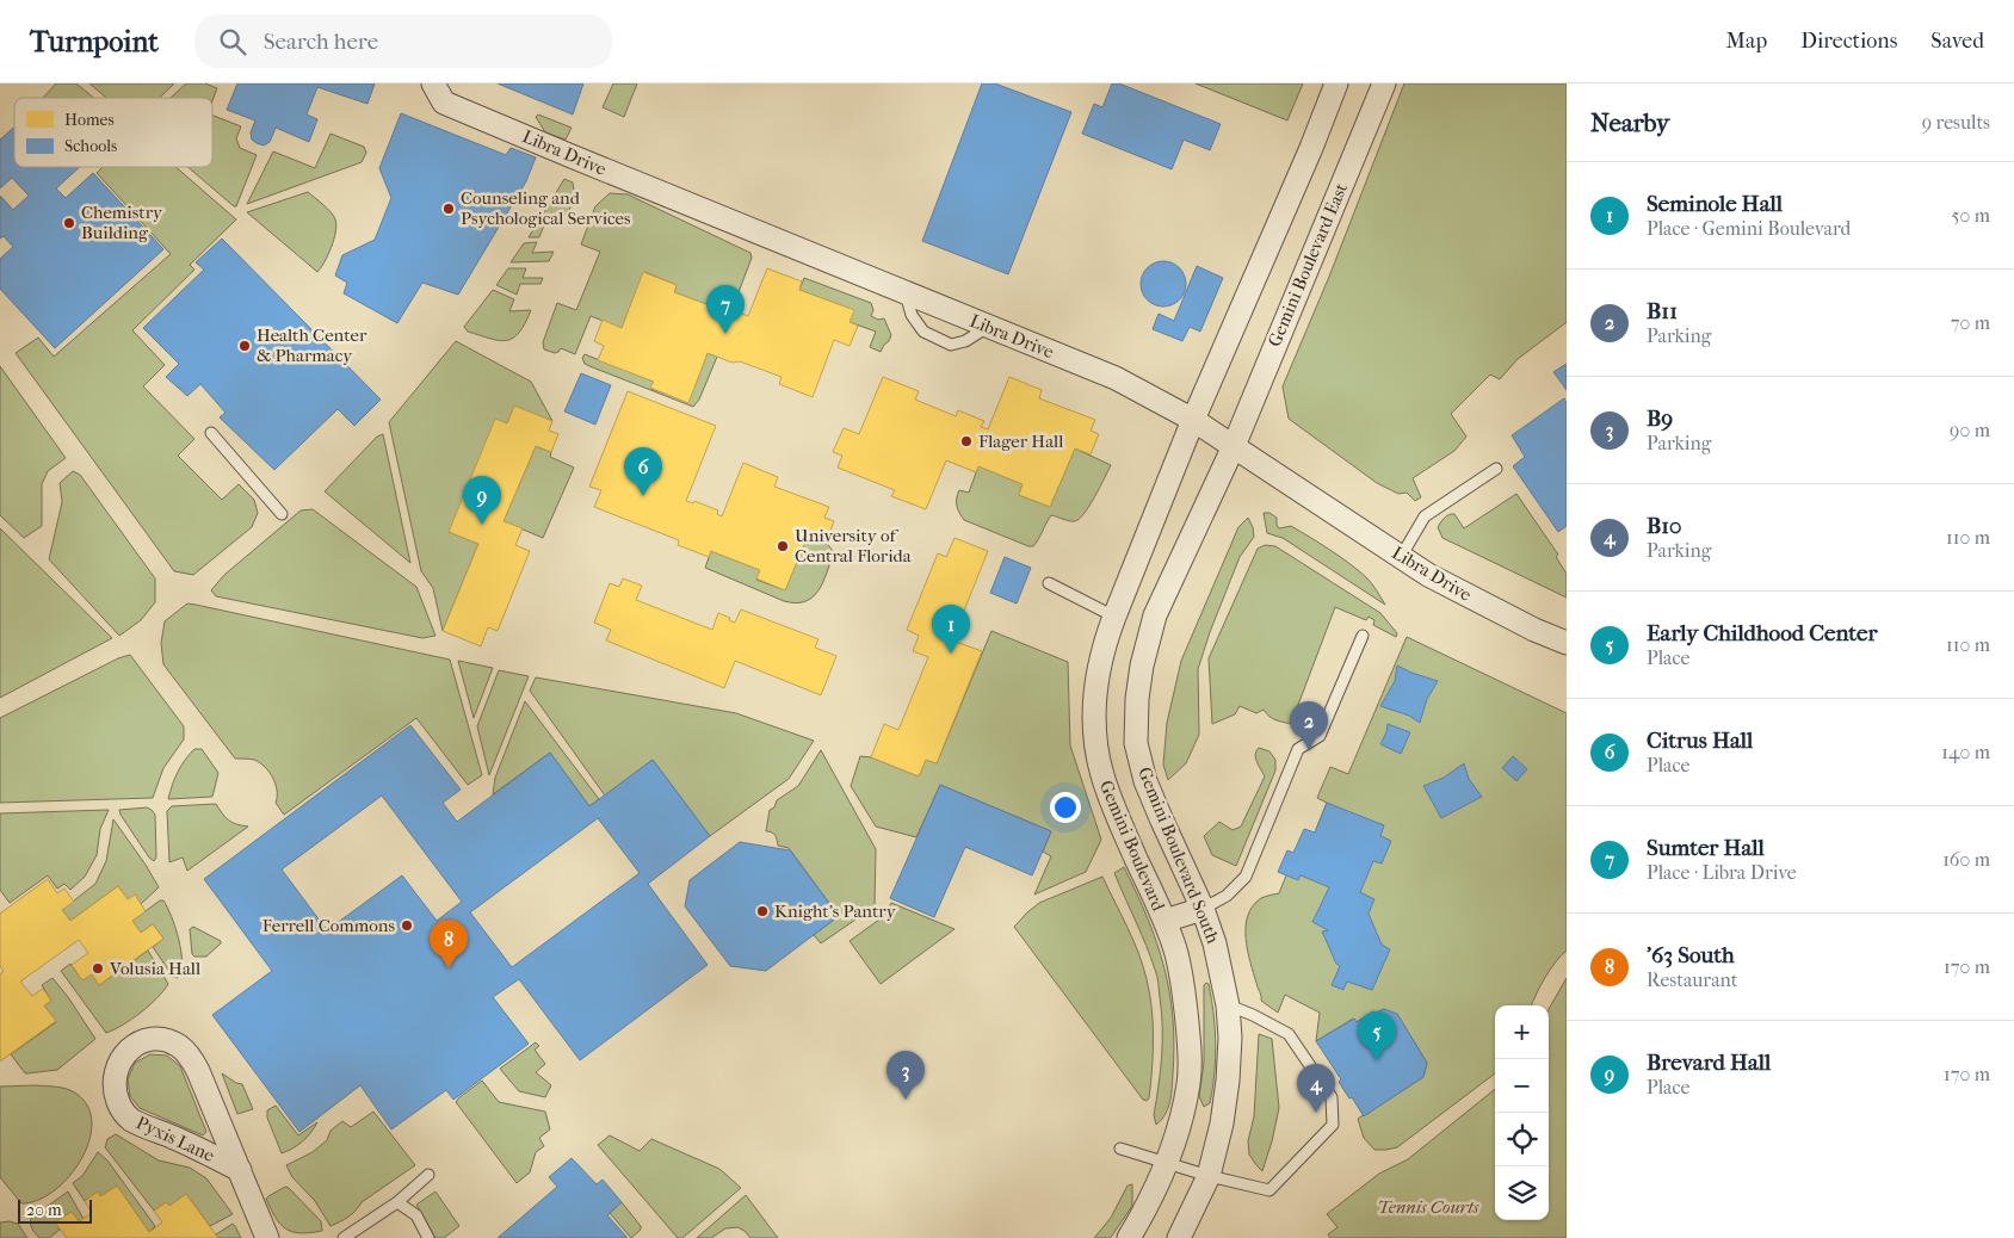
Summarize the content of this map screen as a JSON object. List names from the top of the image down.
{
  "streets": {
    "street": [
      "Libra Drive",
      "Gemini Boulevard East",
      "Gemini Boulevard",
      "Gemini Boulevard South",
      "Pyxis Lane"
    ]
  },
  "crossings": [
    ["Libra Drive", "Gemini Boulevard East"],
    ["Libra Drive", "Gemini Boulevard"],
    ["Libra Drive", "Gemini Boulevard South"],
    ["Gemini Boulevard East", "Gemini Boulevard South"]
  ],
  "parks": ["Tennis Courts"],
  "places": [
    "Counseling and Psychological Services",
    "Chemistry Building",
    "Health Center & Pharmacy",
    "Flager Hall",
    "University of Central Florida",
    "Knight's Pantry",
    "Ferrell Commons",
    "Volusia Hall"
  ],
  "legend": ["Homes", "Schools"],
  "scale_bar": "20 m",
  "page": {
    "header": "Turnpoint",
    "search": "Search here",
    "nav": ["Map", "Directions", "Saved"],
    "heading": ["Nearby", "9 results"],
    "list": [
      {
        "mark": "1",
        "name": "Seminole Hall",
        "note": "Place · Gemini Boulevard",
        "value": "50 m"
      },
      {
        "mark": "2",
        "name": "B11",
        "note": "Parking",
        "value": "70 m"
      },
      {
        "mark": "3",
        "name": "B9",
        "note": "Parking",
        "value": "90 m"
      },
      {
        "mark": "4",
        "name": "B10",
        "note": "Parking",
        "value": "110 m"
      },
      {
        "mark": "5",
        "name": "Early Childhood Center",
        "note": "Place",
        "value": "110 m"
      },
      {
        "mark": "6",
        "name": "Citrus Hall",
        "note": "Place",
        "value": "140 m"
      },
      {
        "mark": "7",
        "name": "Sumter Hall",
        "note": "Place · Libra Drive",
        "value": "160 m"
      },
      {
        "mark": "8",
        "name": "'63 South",
        "note": "Restaurant",
        "value": "170 m"
      },
      {
        "mark": "9",
        "name": "Brevard Hall",
        "note": "Place",
        "value": "170 m"
      }
    ],
    "pins": [
      "7",
      "6",
      "9",
      "1",
      "2",
      "8",
      "5",
      "3",
      "4"
    ],
    "map_buttons": ["+", "−"],
    "scale": "20 m"
  }
}
